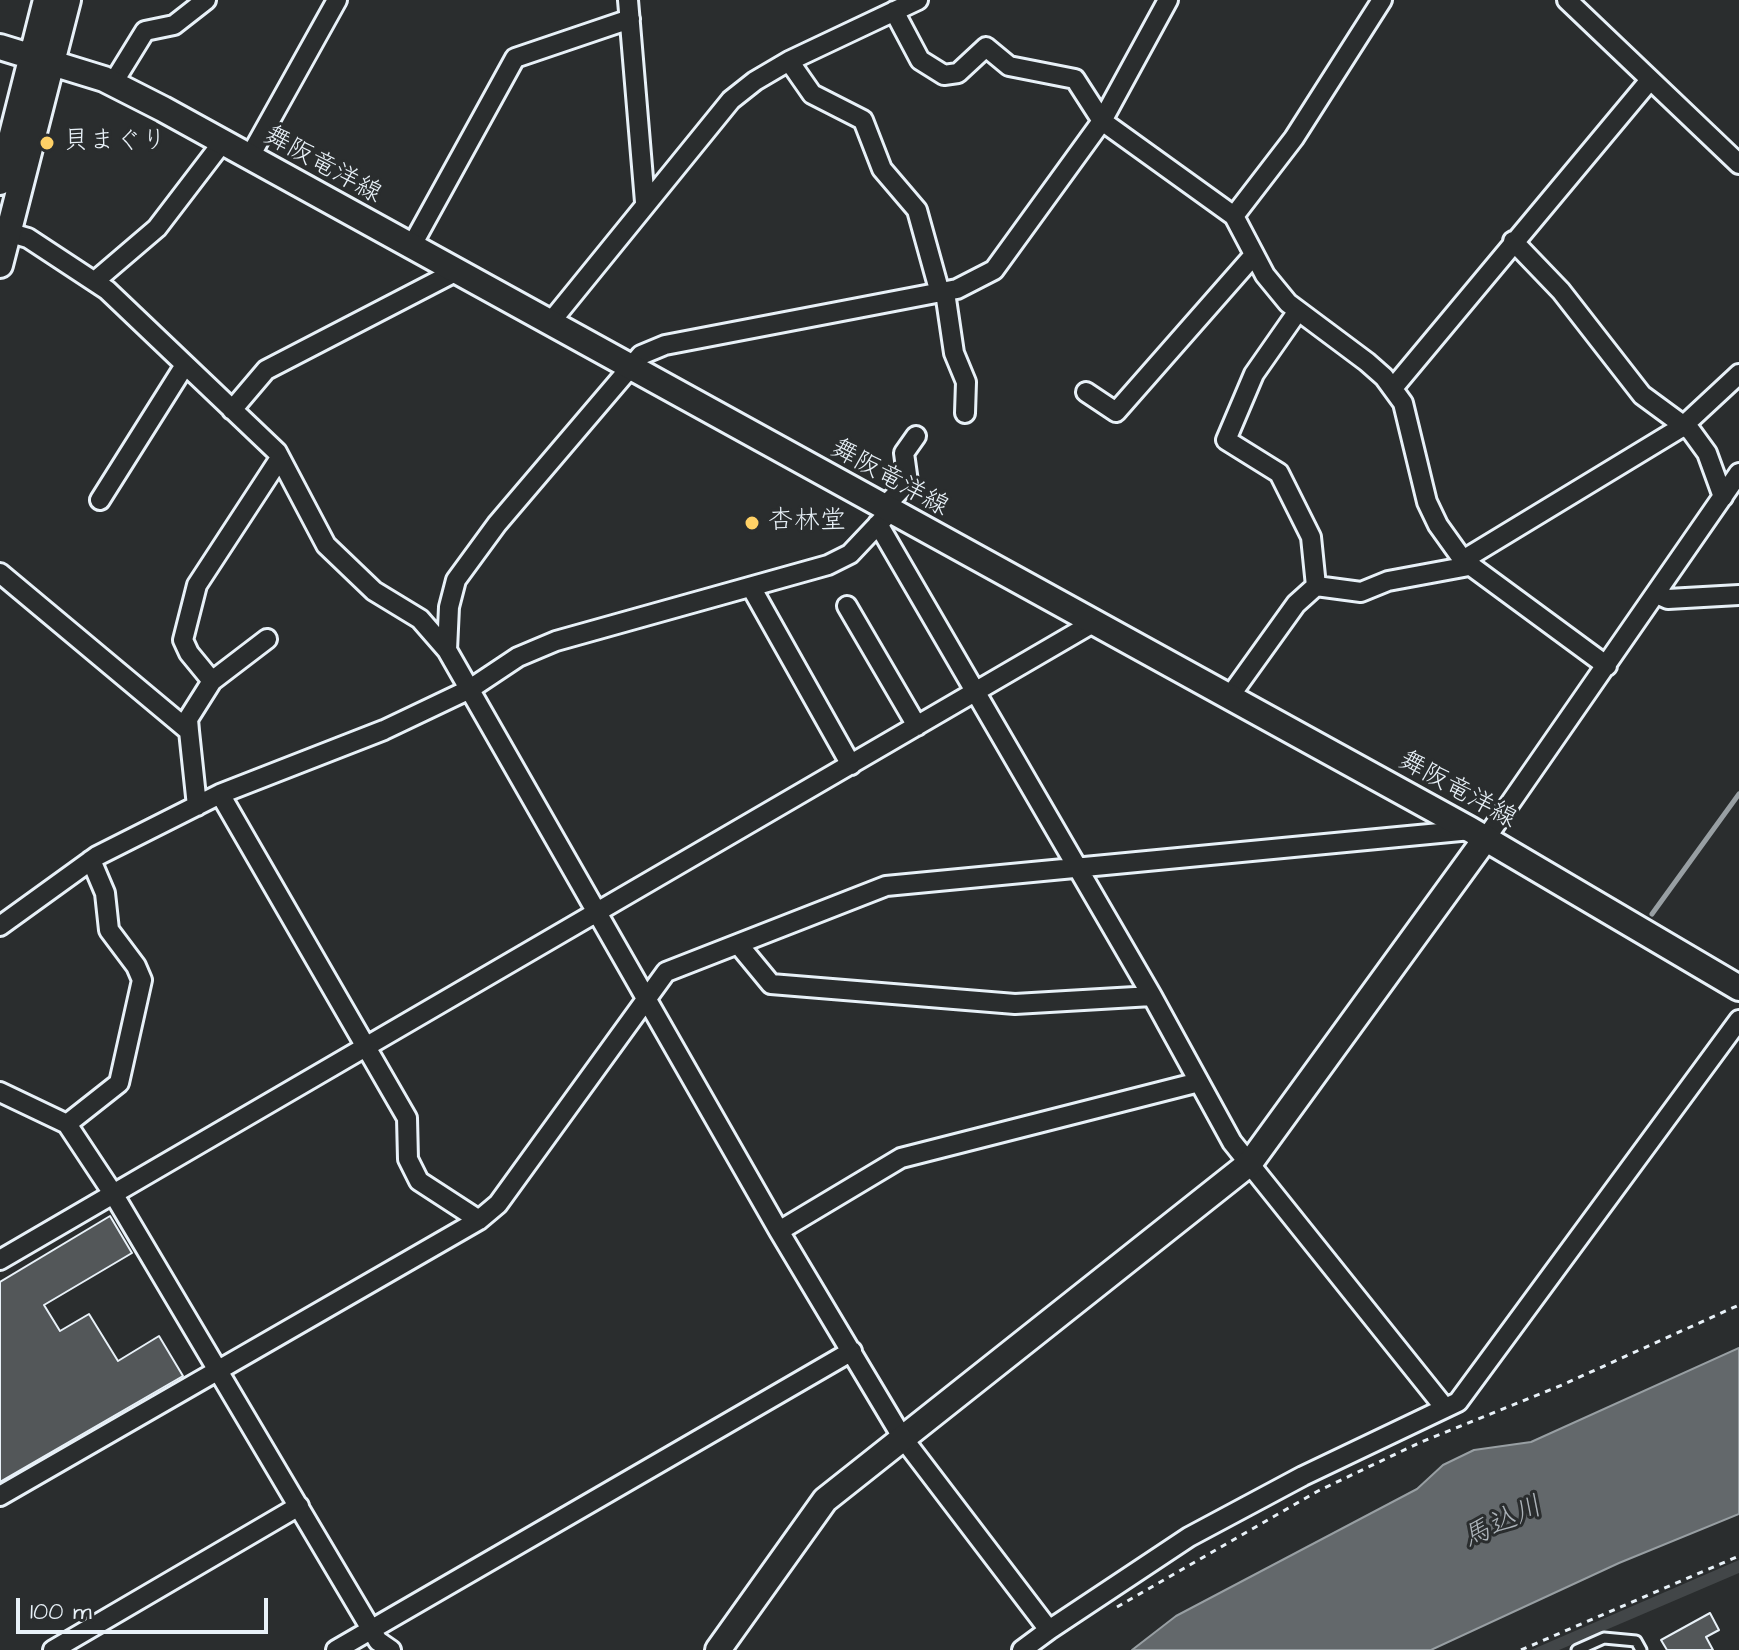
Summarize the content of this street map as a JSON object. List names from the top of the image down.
{
  "streets": {
    "main road": ["舞阪竜洋線"]
  },
  "water": ["馬込川"],
  "places": ["貝まぐり", "杏林堂"],
  "scale_bar": "100 m"
}
